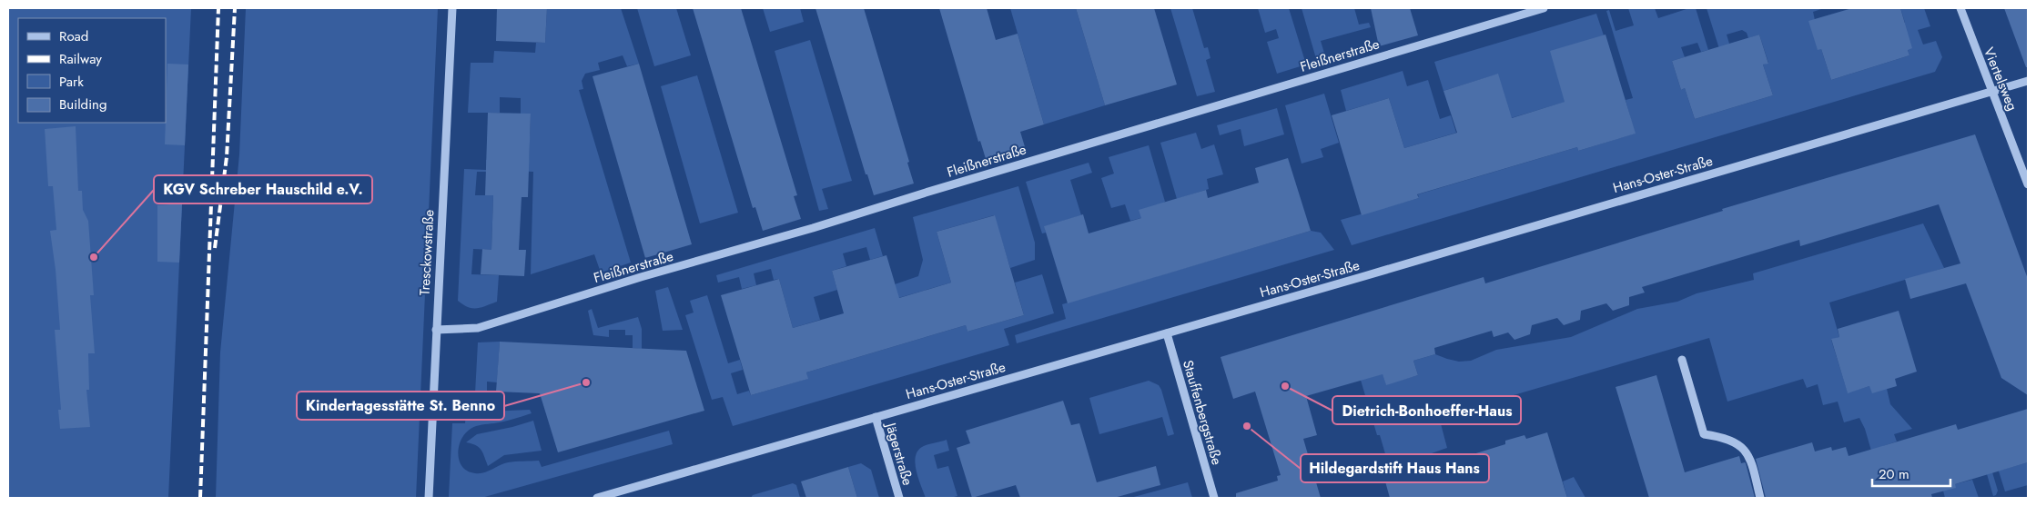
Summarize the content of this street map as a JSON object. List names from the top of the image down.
{
  "streets": {
    "street": [
      "Fleißnerstraße",
      "Viertelsweg",
      "Hans-Oster-Straße",
      "Tresckowstraße",
      "Stauffenbergstraße",
      "Jägerstraße"
    ]
  },
  "crossings": [
    ["Fleißnerstraße", "Tresckowstraße"],
    ["Viertelsweg", "Hans-Oster-Straße"],
    ["Hans-Oster-Straße", "Stauffenbergstraße"],
    ["Hans-Oster-Straße", "Jägerstraße"]
  ],
  "places": [
    "KGV Schreber Hauschild e.V.",
    "Kindertagesstätte St. Benno",
    "Dietrich-Bonhoeffer-Haus",
    "Hildegardstift Haus Hans"
  ],
  "legend": [
    "Road",
    "Railway",
    "Park",
    "Building"
  ],
  "scale_bar": "20 m"
}
